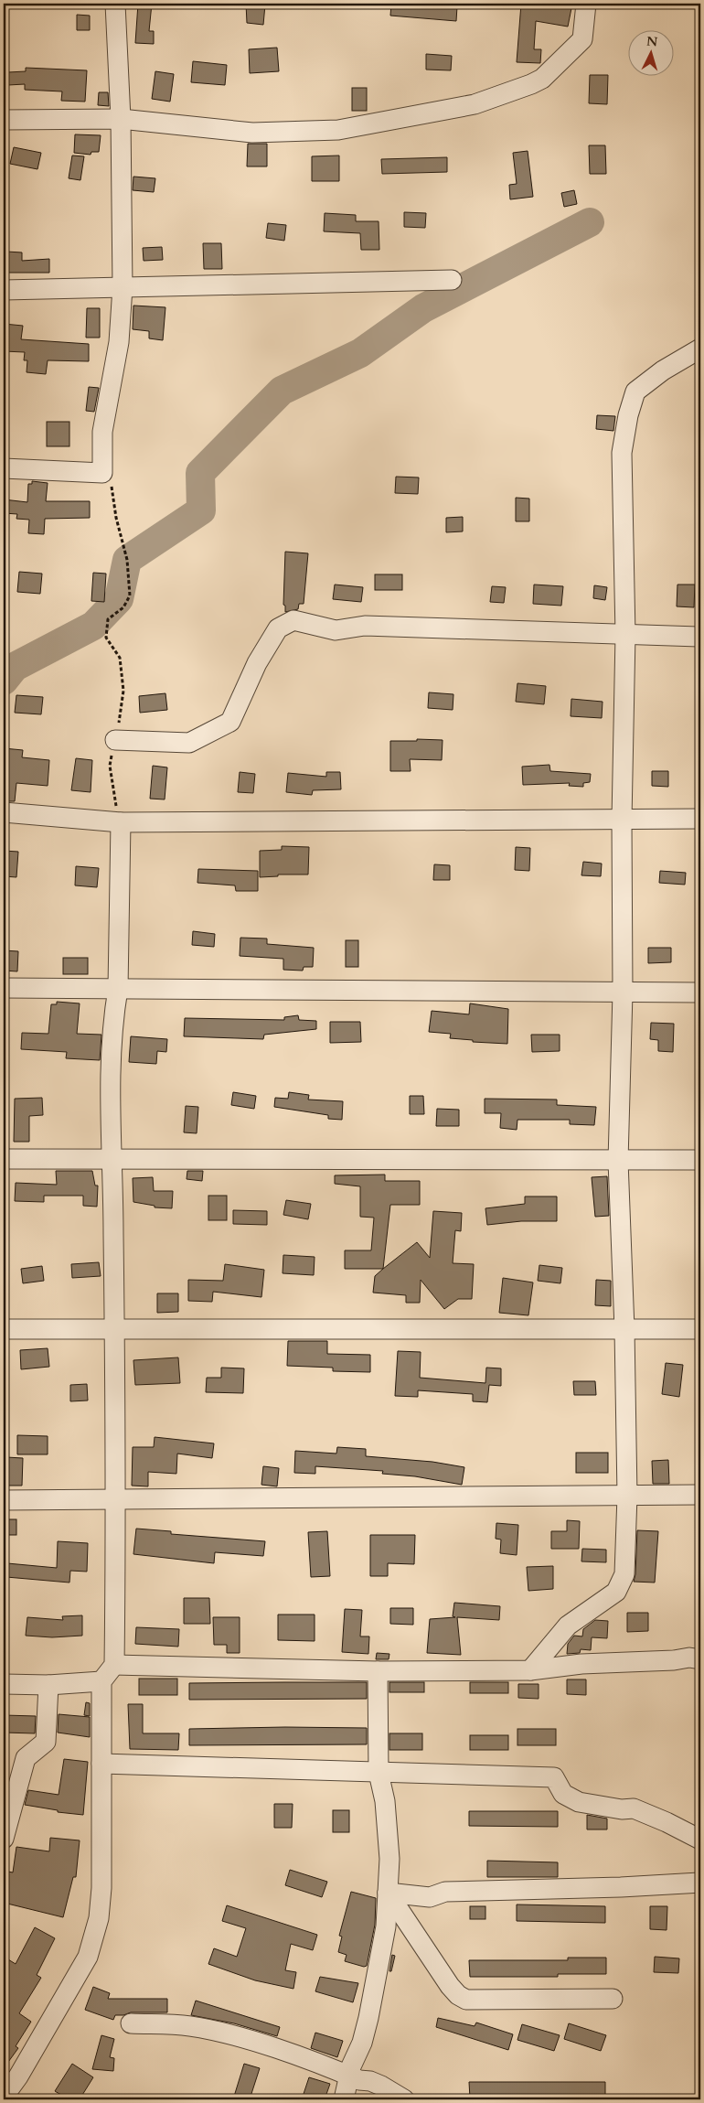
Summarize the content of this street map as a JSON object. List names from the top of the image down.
{
  "north": "top"
}
